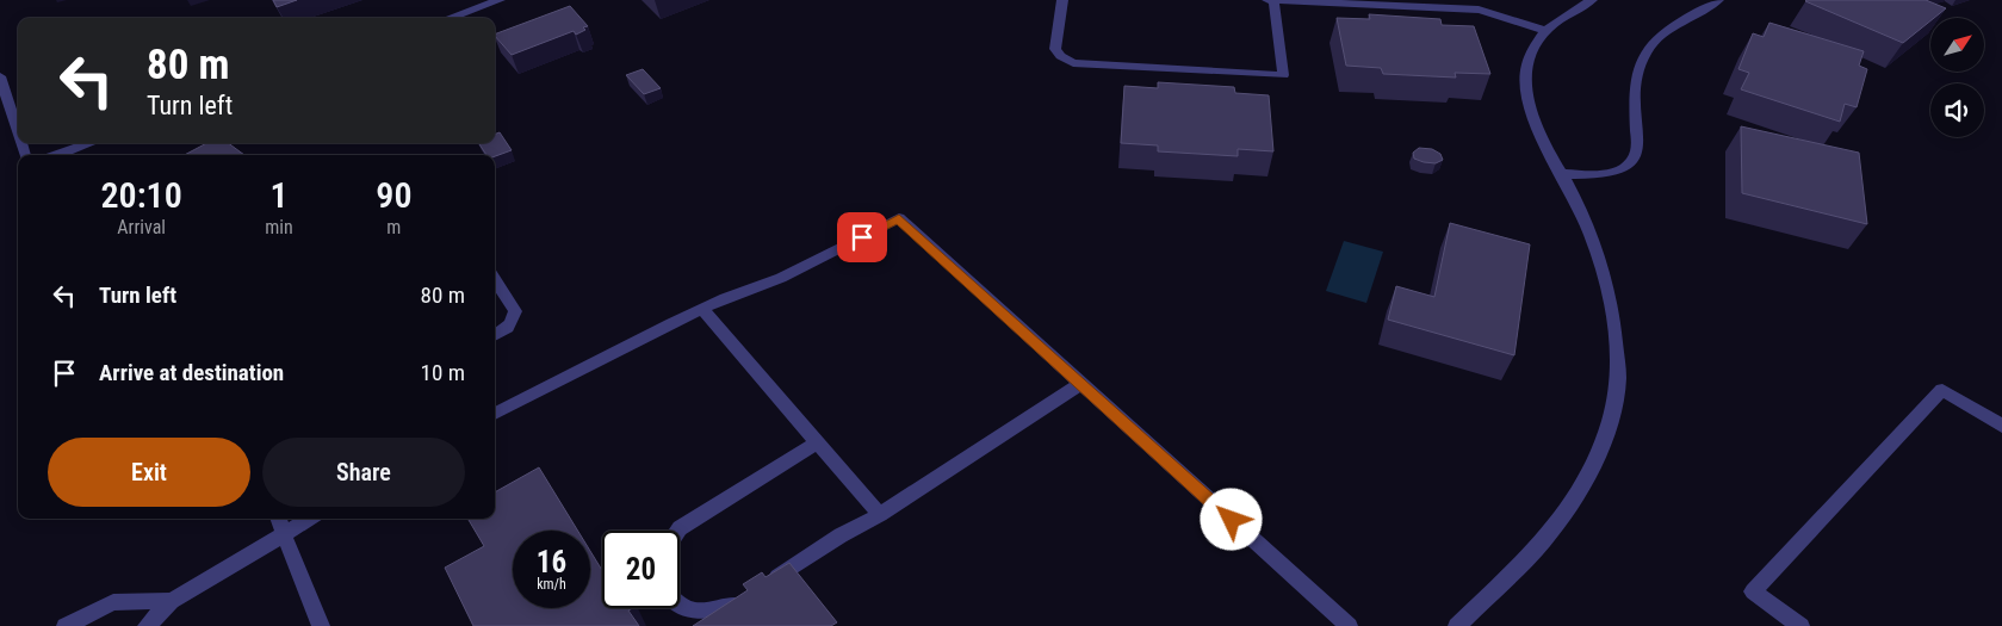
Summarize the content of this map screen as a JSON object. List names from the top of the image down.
{
  "north": "top right",
  "page": {
    "turn": ["80 m", "Turn left"],
    "eta": [
      "20:10",
      "Arrival",
      "1",
      "min",
      "90",
      "m"
    ],
    "list": [
      {
        "name": "Turn left",
        "value": "80 m"
      },
      {
        "name": "Arrive at destination",
        "value": "10 m"
      }
    ],
    "buttons": ["Exit", "Share"],
    "speed": "16 km/h",
    "limit": "20"
  }
}
